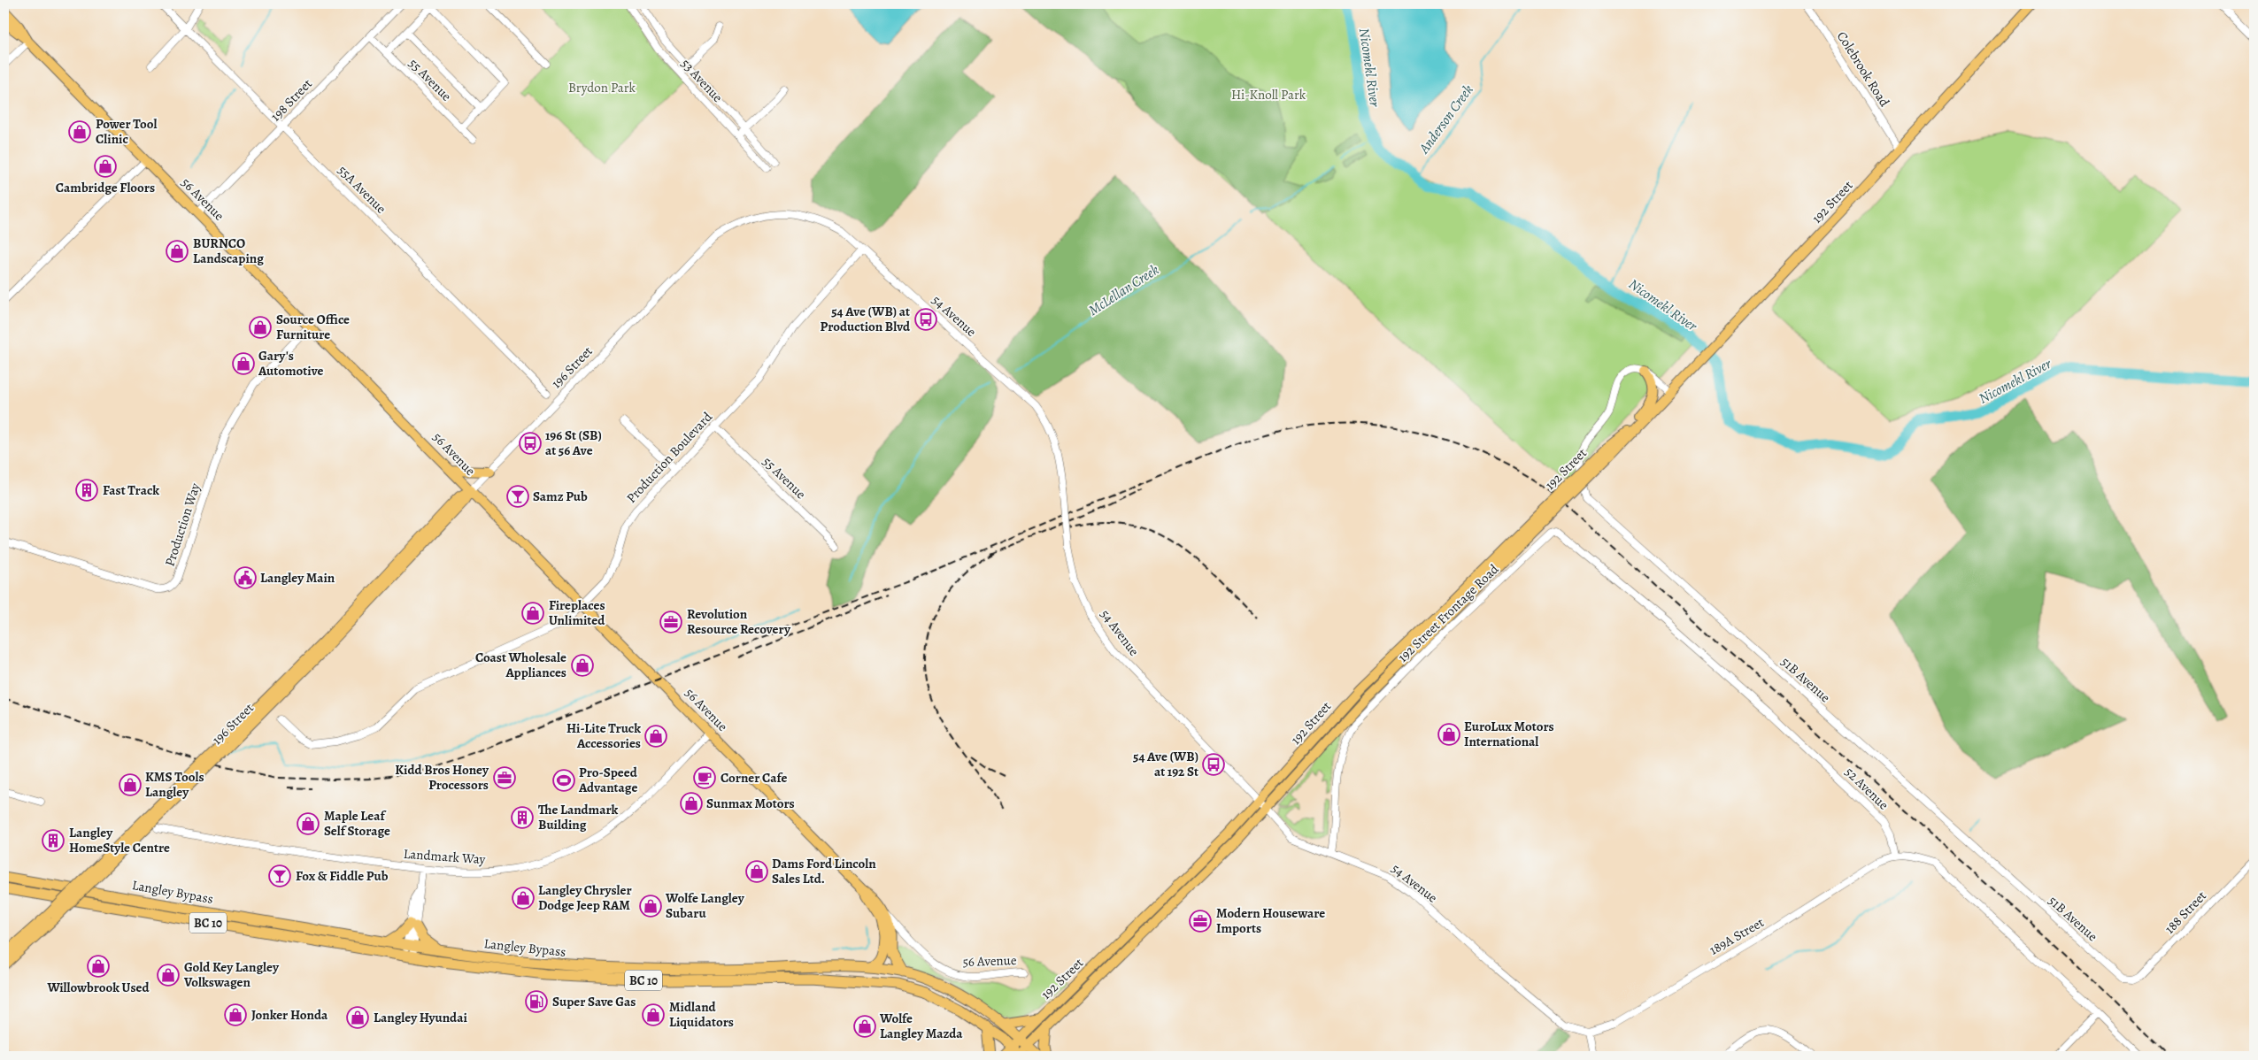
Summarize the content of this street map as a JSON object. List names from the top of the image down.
{
  "streets": {
    "highway": ["Langley Bypass", "BC 10"],
    "main road": ["56 Avenue", "192 Street", "196 Street"],
    "street": [
      "Colebrook Road",
      "55 Avenue",
      "53 Avenue",
      "198 Street",
      "55A Avenue",
      "54 Avenue",
      "Production Boulevard",
      "Production Way",
      "192 Street Frontage Road",
      "51B Avenue",
      "52 Avenue",
      "Landmark Way",
      "188 Street",
      "189A Street"
    ]
  },
  "crossings": [
    ["Colebrook Road", "192 Street"],
    ["55 Avenue", "198 Street"],
    ["55 Avenue", "Production Boulevard"],
    ["198 Street", "55A Avenue"],
    ["198 Street", "56 Avenue"],
    ["56 Avenue", "196 Street"],
    ["56 Avenue", "Production Boulevard"],
    ["56 Avenue", "Production Way"],
    ["56 Avenue", "Landmark Way"],
    ["192 Street", "54 Avenue"],
    ["192 Street", "Langley Bypass"],
    ["192 Street", "BC 10"],
    ["54 Avenue", "196 Street"],
    ["54 Avenue", "Production Boulevard"],
    ["54 Avenue", "192 Street Frontage Road"],
    ["54 Avenue", "189A Street"],
    ["192 Street Frontage Road", "52 Avenue"],
    ["51B Avenue", "188 Street"],
    ["52 Avenue", "189A Street"],
    ["Langley Bypass", "BC 10"]
  ],
  "water": ["Nicomekl River", "Anderson Creek", "McLellan Creek"],
  "parks": ["Brydon Park", "Hi-Knoll Park"],
  "places": {
    "shop": [
      "Power Tool Clinic",
      "Cambridge Floors",
      "BURNCO Landscaping",
      "Source Office Furniture",
      "Gary's Automotive",
      "Fireplaces Unlimited",
      "Coast Wholesale Appliances",
      "EuroLux Motors International",
      "Hi-Lite Truck Accessories",
      "KMS Tools Langley",
      "Sunmax Motors",
      "Maple Leaf Self Storage",
      "Dams Ford Lincoln Sales Ltd.",
      "Langley Chrysler Dodge Jeep RAM",
      "Wolfe Langley Subaru",
      "Willowbrook Used",
      "Gold Key Langley Volkswagen",
      "Jonker Honda",
      "Midland Liquidators",
      "Langley Hyundai",
      "Wolfe Langley Mazda"
    ],
    "bus stop": ["54 Ave (WB) at Production Blvd", "196 St (SB) at 56 Ave", "54 Ave (WB) at 192 St"],
    "building": ["Fast Track", "The Landmark Building", "Langley HomeStyle Centre"],
    "bar": ["Samz Pub", "Fox & Fiddle Pub"],
    "public building": ["Langley Main"],
    "office": ["Revolution Resource Recovery", "Kidd Bros Honey Processors", "Modern Houseware Imports"],
    "cafe": ["Corner Cafe"],
    "sports": ["Pro-Speed Advantage"],
    "fuel station": ["Super Save Gas"]
  }
}
